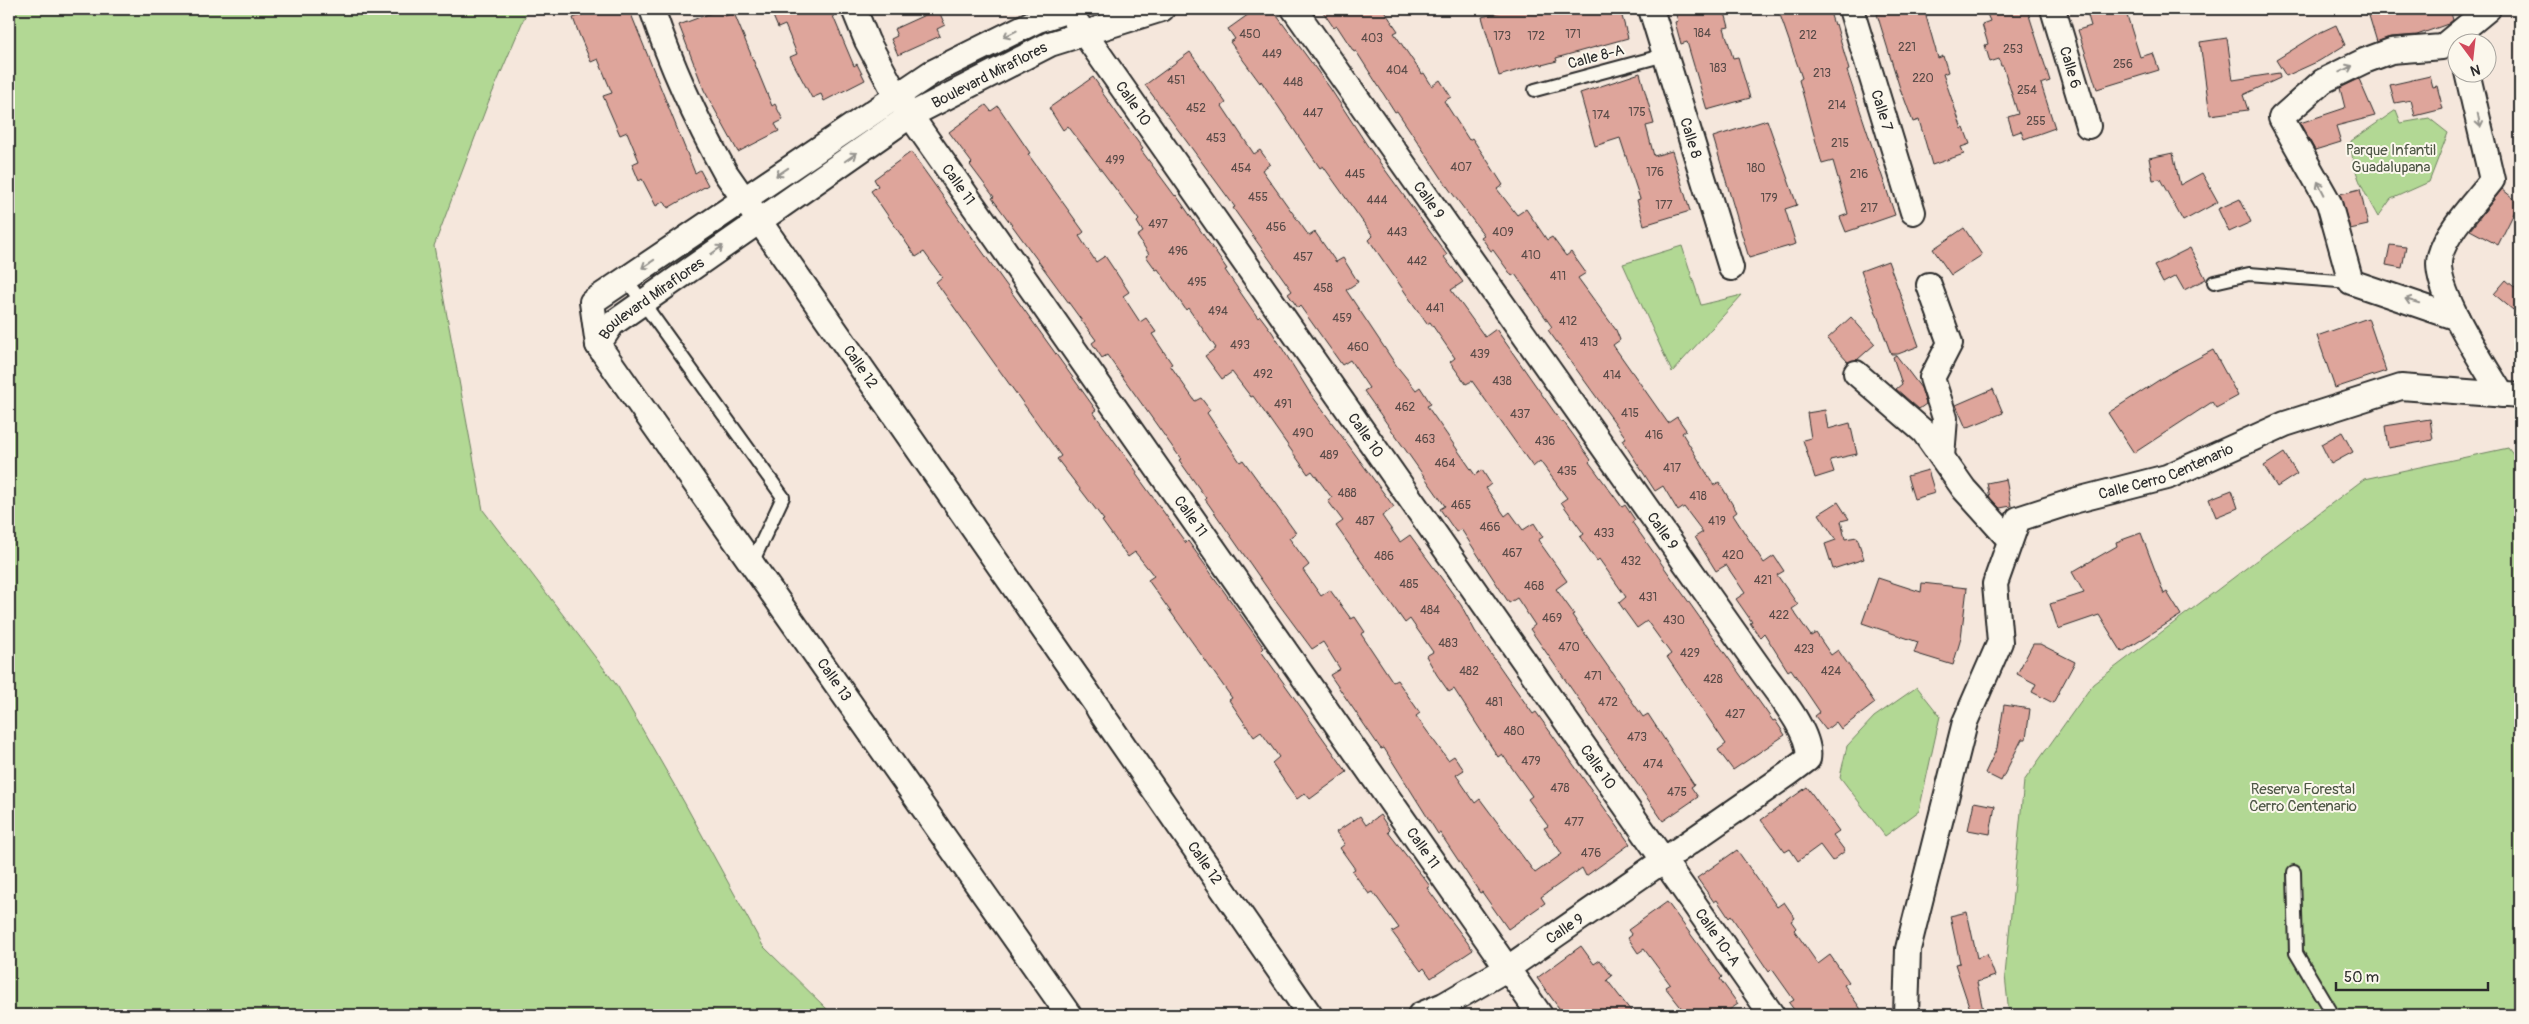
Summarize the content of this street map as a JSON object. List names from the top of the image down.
{
  "streets": {
    "street": [
      "Calle 6",
      "Boulevard Miraflores",
      "Calle 10",
      "Calle 7",
      "Calle 8",
      "Calle 11",
      "Calle 9",
      "Calle 12",
      "Calle Cerro Centenario",
      "Calle 13",
      "Calle 10-A"
    ],
    "lane": ["Calle 8-A"]
  },
  "crossings": [
    ["Calle 8-A", "Calle 8"],
    ["Boulevard Miraflores", "Calle 10"],
    ["Boulevard Miraflores", "Calle 11"],
    ["Boulevard Miraflores", "Calle 12"],
    ["Boulevard Miraflores", "Calle 13"],
    ["Calle 10", "Calle 9"],
    ["Calle 10", "Calle 10-A"],
    ["Calle 11", "Calle 9"],
    ["Calle 9", "Calle 10-A"]
  ],
  "parks": ["Parque Infantil Guadalupana", "Reserva Forestal Cerro Centenario"],
  "house_numbers": [
    "184",
    "450",
    "171",
    "212",
    "173",
    "172",
    "403",
    "221",
    "253",
    "449",
    "256",
    "183",
    "404",
    "213",
    "220",
    "451",
    "448",
    "254",
    "214",
    "452",
    "175",
    "447",
    "174",
    "255",
    "453",
    "215",
    "499",
    "407",
    "454",
    "180",
    "176",
    "445",
    "216",
    "455",
    "179",
    "444",
    "177",
    "217",
    "497",
    "456",
    "443",
    "409",
    "496",
    "410",
    "457",
    "442",
    "411",
    "495",
    "458",
    "441",
    "494",
    "459",
    "412",
    "413",
    "493",
    "460",
    "439",
    "492",
    "414",
    "438",
    "491",
    "462",
    "415",
    "437",
    "490",
    "416",
    "463",
    "436",
    "489",
    "464",
    "417",
    "435",
    "488",
    "418",
    "465",
    "487",
    "419",
    "466",
    "433",
    "467",
    "420",
    "486",
    "432",
    "421",
    "485",
    "468",
    "431",
    "484",
    "422",
    "469",
    "430",
    "483",
    "470",
    "423",
    "429",
    "482",
    "424",
    "471",
    "428",
    "481",
    "472",
    "427",
    "480",
    "473",
    "479",
    "474",
    "478",
    "475",
    "477",
    "476"
  ],
  "scale_bar": "50 m",
  "north": "bottom"
}
